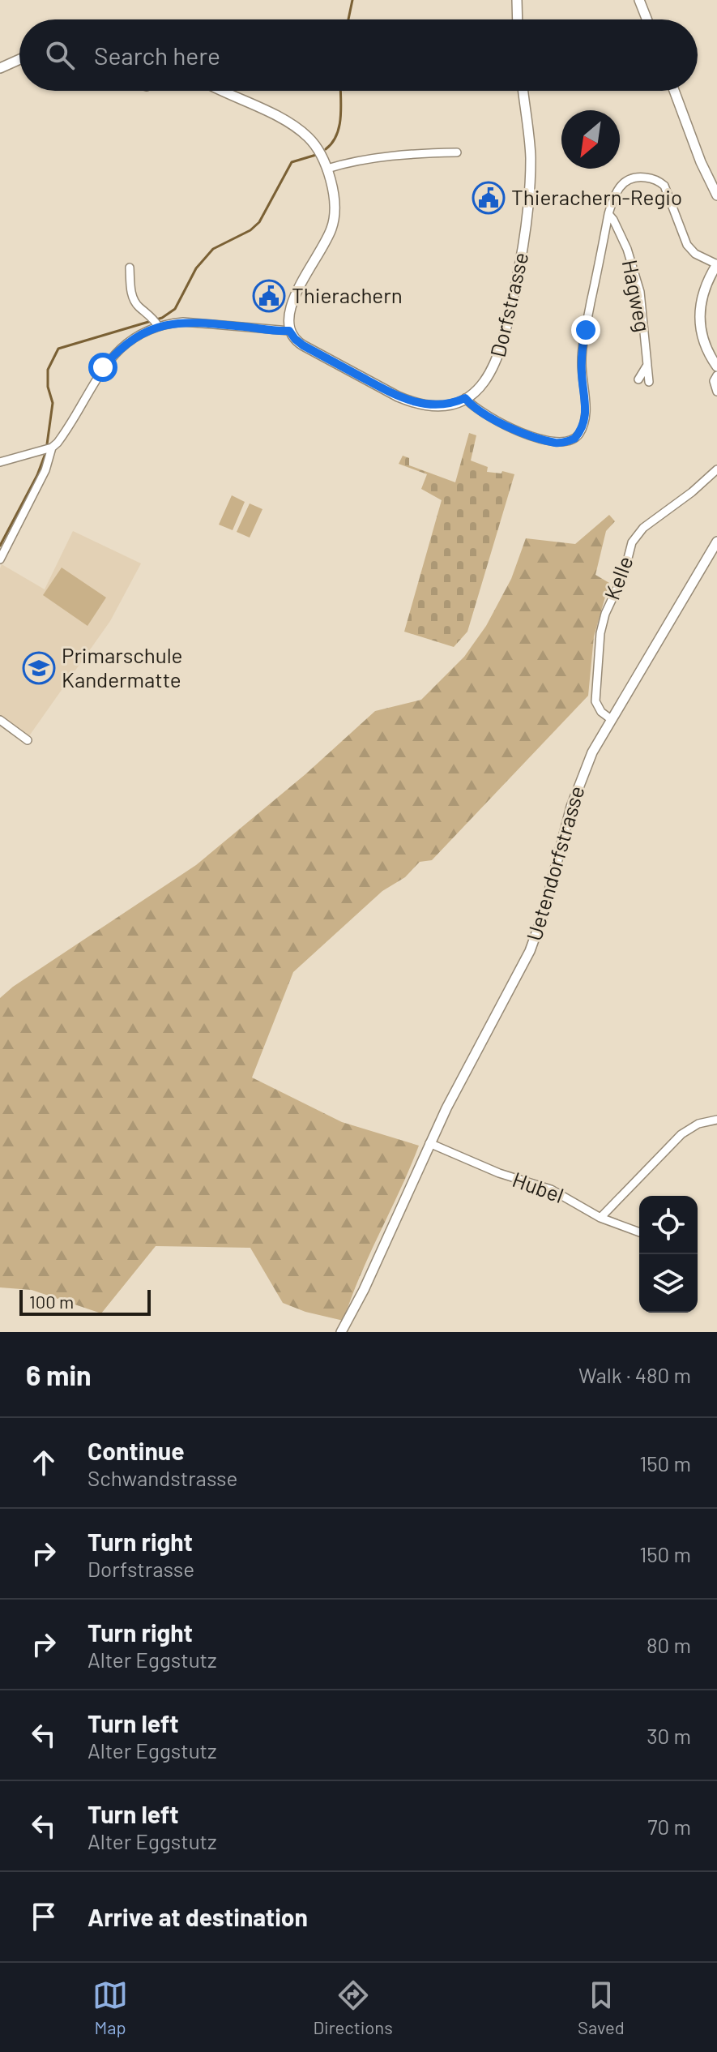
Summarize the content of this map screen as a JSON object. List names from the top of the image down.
{
  "streets": {
    "street": [
      "Hagweg",
      "Dorfstrasse",
      "Kelle",
      "Uetendorfstrasse",
      "Hubel"
    ]
  },
  "crossings": [
    ["Kelle", "Uetendorfstrasse"],
    ["Uetendorfstrasse", "Hubel"]
  ],
  "places": {
    "public building": ["Thierachern-Regio", "Thierachern"],
    "school or university": ["Primarschule Kandermatte"]
  },
  "scale_bar": "100 m",
  "north": "bottom left",
  "page": {
    "search": "Search here",
    "scale": "100 m",
    "heading": ["6 min", "Walk · 480 m"],
    "list": [
      ["Continue", "Schwandstrasse", "150 m"],
      ["Turn right", "Dorfstrasse", "150 m"],
      ["Turn right", "Alter Eggstutz", "80 m"],
      ["Turn left", "Alter Eggstutz", "30 m"],
      ["Turn left", "Alter Eggstutz", "70 m"],
      "Arrive at destination"
    ],
    "nav": ["Map", "Directions", "Saved"]
  }
}
